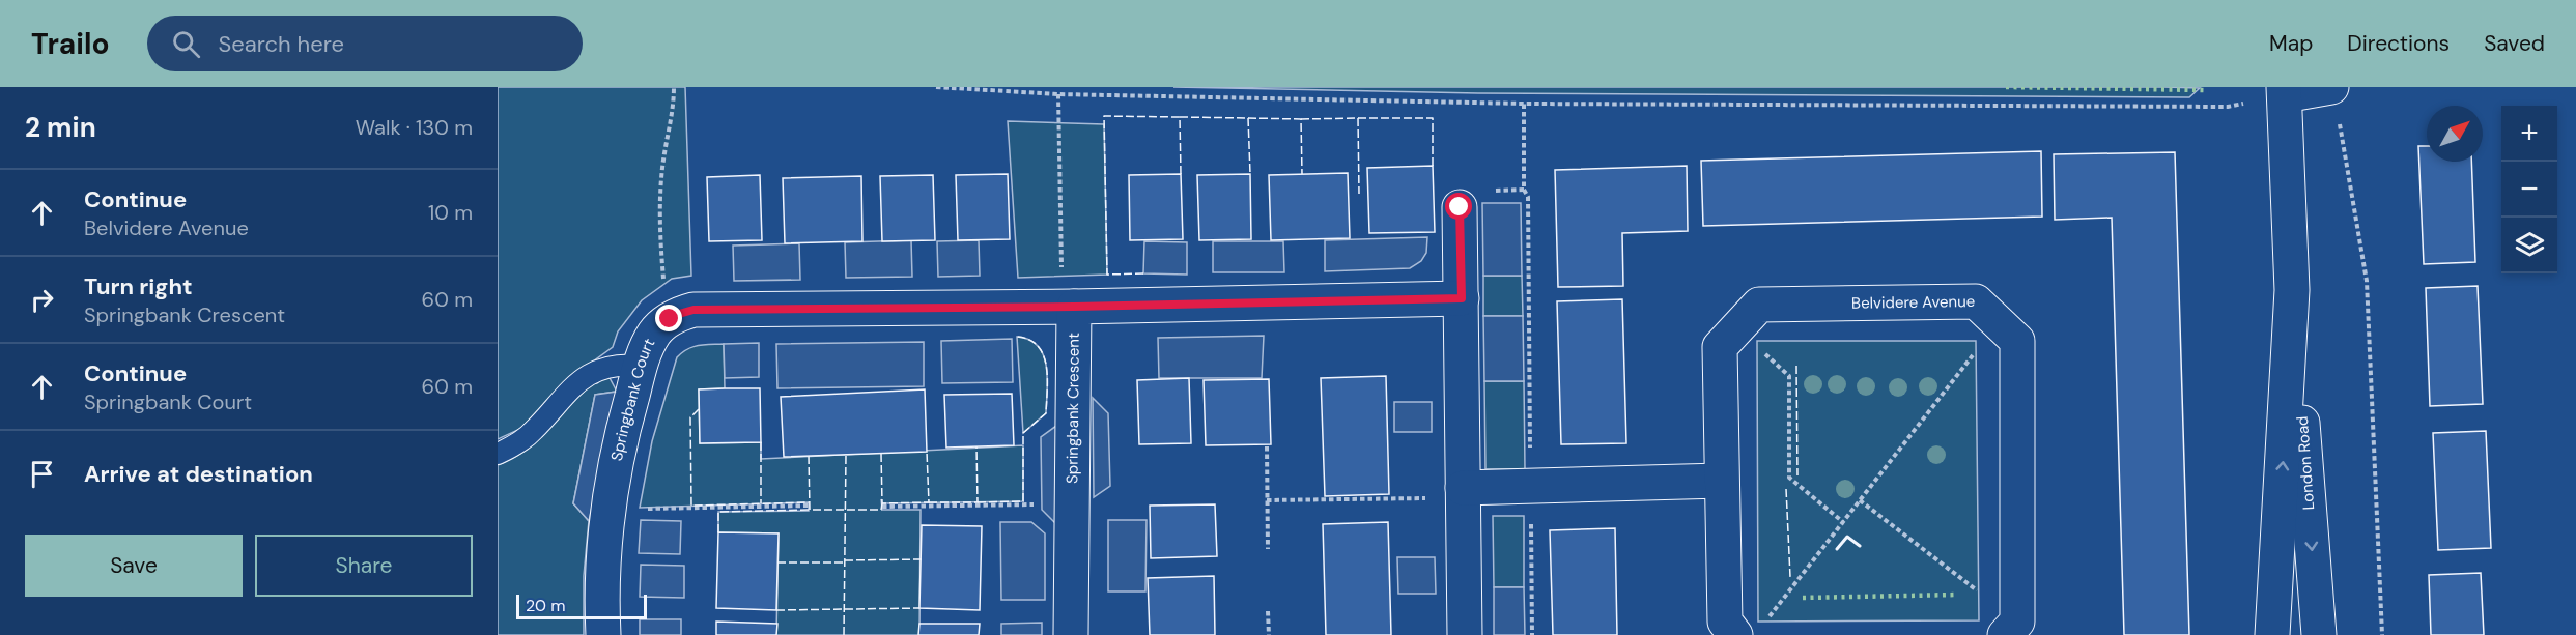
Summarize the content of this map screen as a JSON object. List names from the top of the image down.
{
  "streets": {
    "street": [
      "Belvidere Avenue",
      "Springbank Court",
      "Springbank Crescent",
      "London Road"
    ]
  },
  "scale_bar": "20 m",
  "north": "top right",
  "page": {
    "header": "Trailo",
    "search": "Search here",
    "nav": ["Map", "Directions", "Saved"],
    "heading": ["2 min", "Walk · 130 m"],
    "map_buttons": ["+", "−"],
    "list": [
      ["Continue", "Belvidere Avenue", "10 m"],
      ["Turn right", "Springbank Crescent", "60 m"],
      ["Continue", "Springbank Court", "60 m"],
      "Arrive at destination"
    ],
    "buttons": ["Save", "Share"],
    "scale": "20 m"
  }
}
